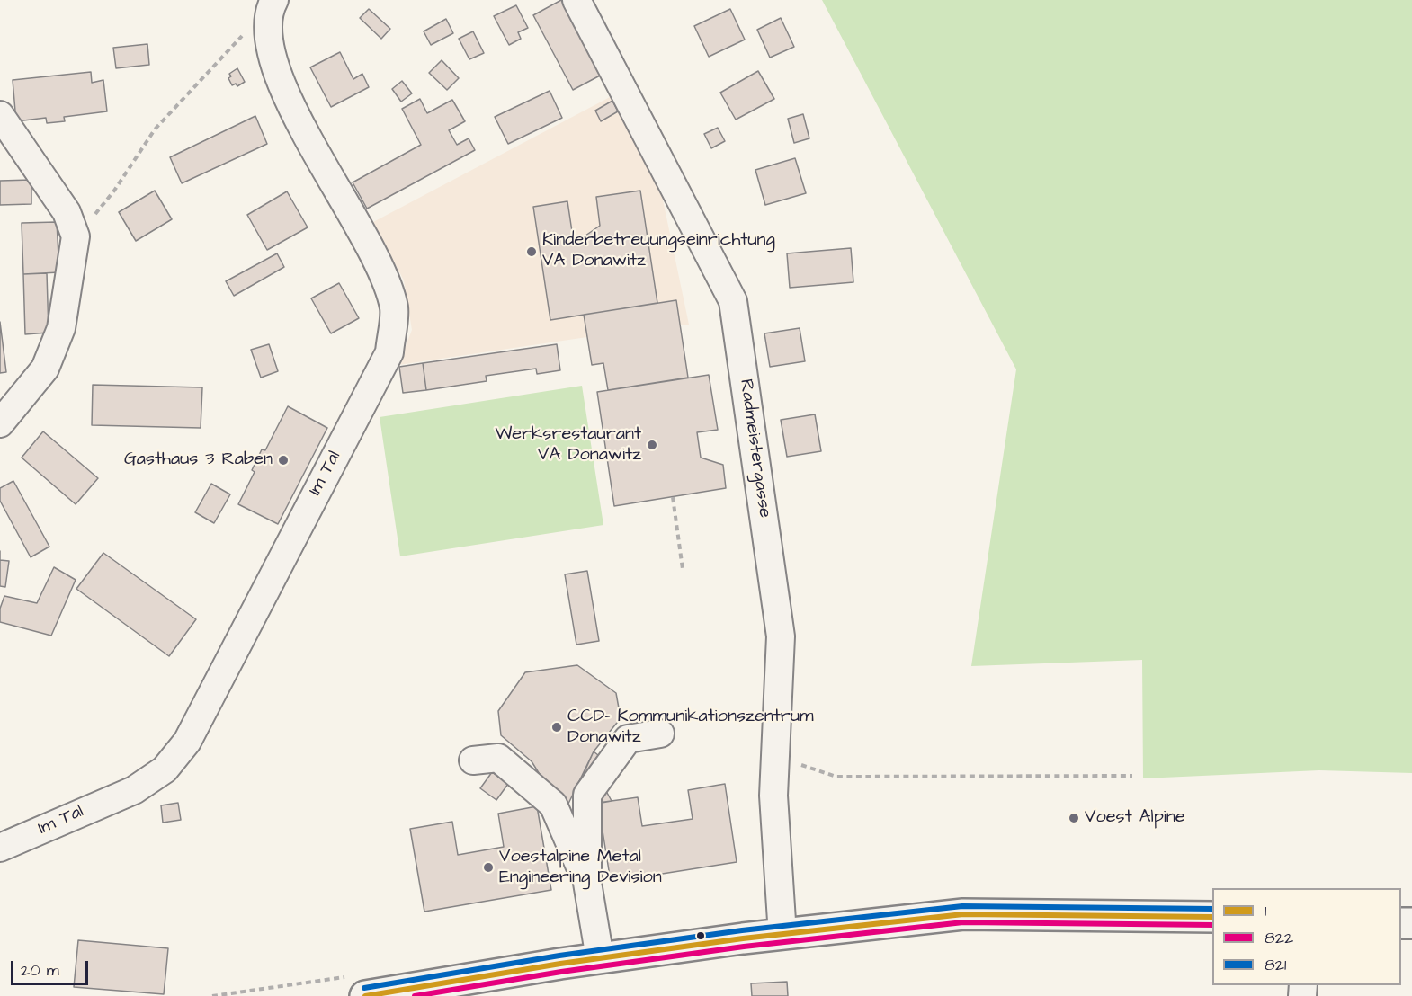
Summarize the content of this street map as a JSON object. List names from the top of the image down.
{
  "streets": {
    "street": ["Radmeistergasse", "Im Tal"]
  },
  "places": [
    "Kinderbetreuungseinrichtung VA Donawitz",
    "Werksrestaurant VA Donawitz",
    "Gasthaus 3 Raben",
    "CCD- Kommunikationszentrum Donawitz",
    "Voest Alpine",
    "Voestalpine Metal Engineering Devision"
  ],
  "lines": ["transit line 821", "transit line 1", "transit line 822"],
  "legend": ["1", "822", "821"],
  "scale_bar": "20 m"
}
